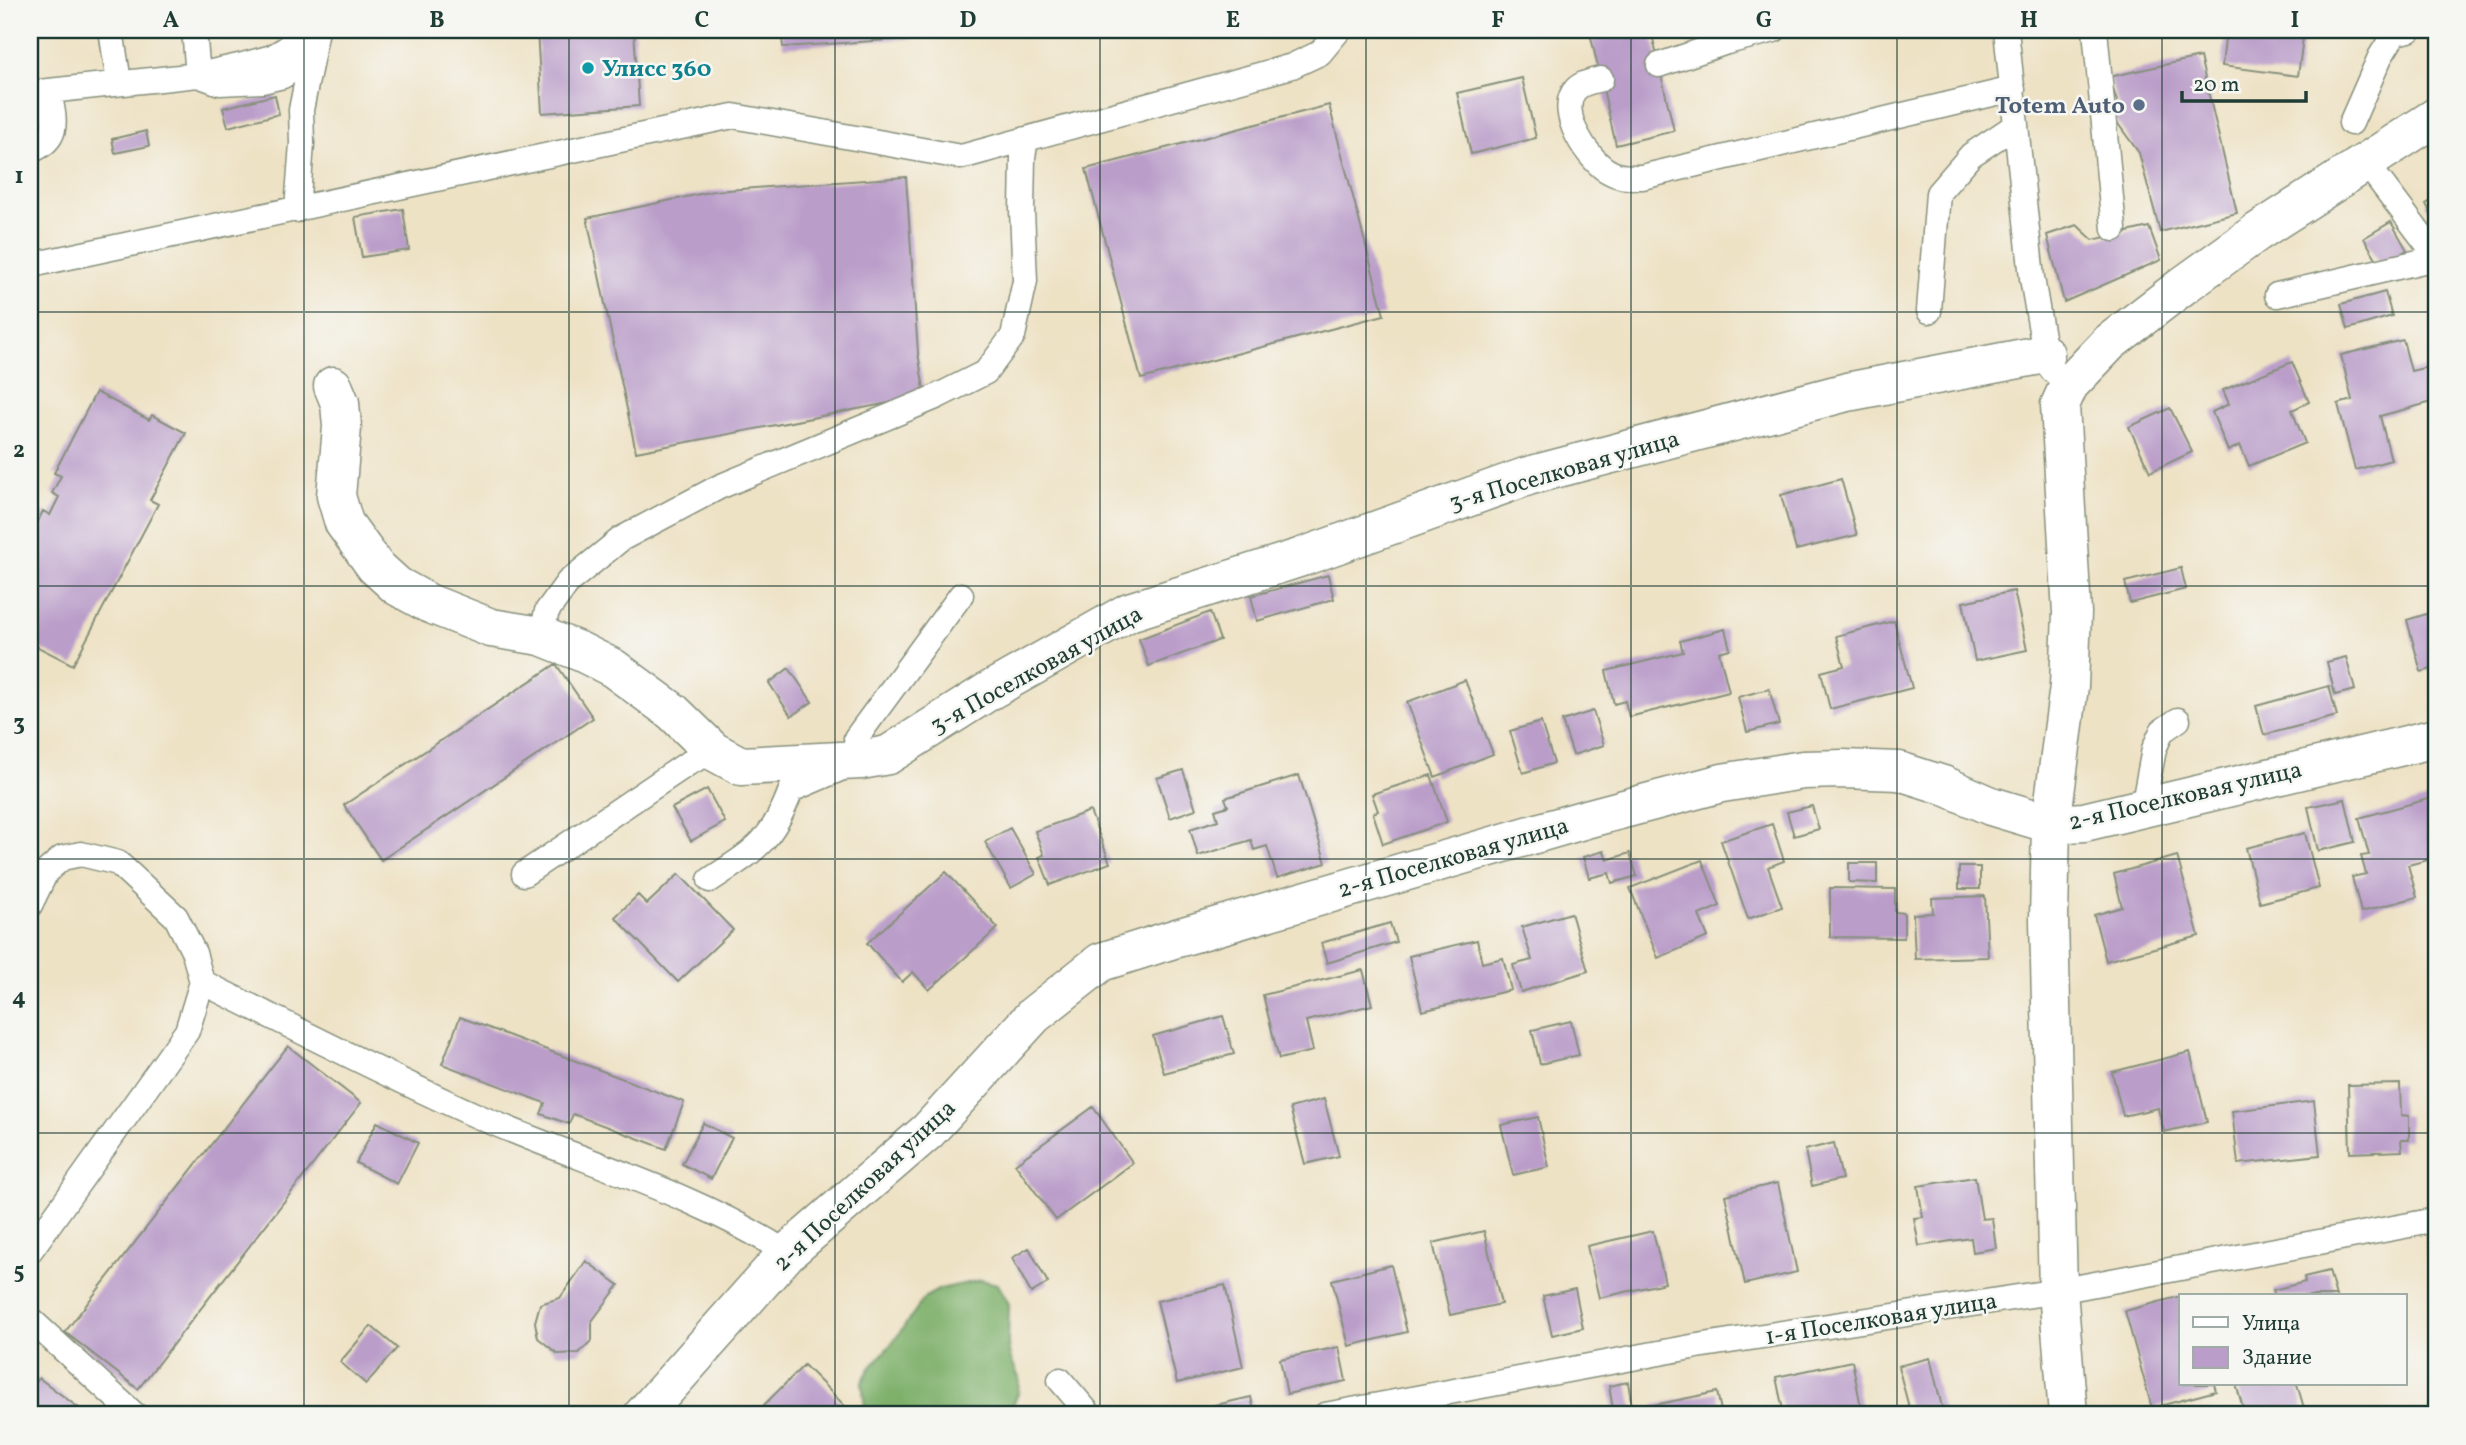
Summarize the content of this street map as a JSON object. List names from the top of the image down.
{
  "streets": {
    "street": ["3-я Поселковая улица", "2-я Поселковая улица"],
    "lane": ["1-я Поселковая улица"]
  },
  "places": ["Улисс 360", "Totem Auto"],
  "legend": ["Улица", "Здание"],
  "scale_bar": "20 m",
  "grid": {
    "columns": [
      "A",
      "B",
      "C",
      "D",
      "E",
      "F",
      "G",
      "H",
      "I"
    ],
    "rows": [
      "1",
      "2",
      "3",
      "4",
      "5"
    ]
  }
}
